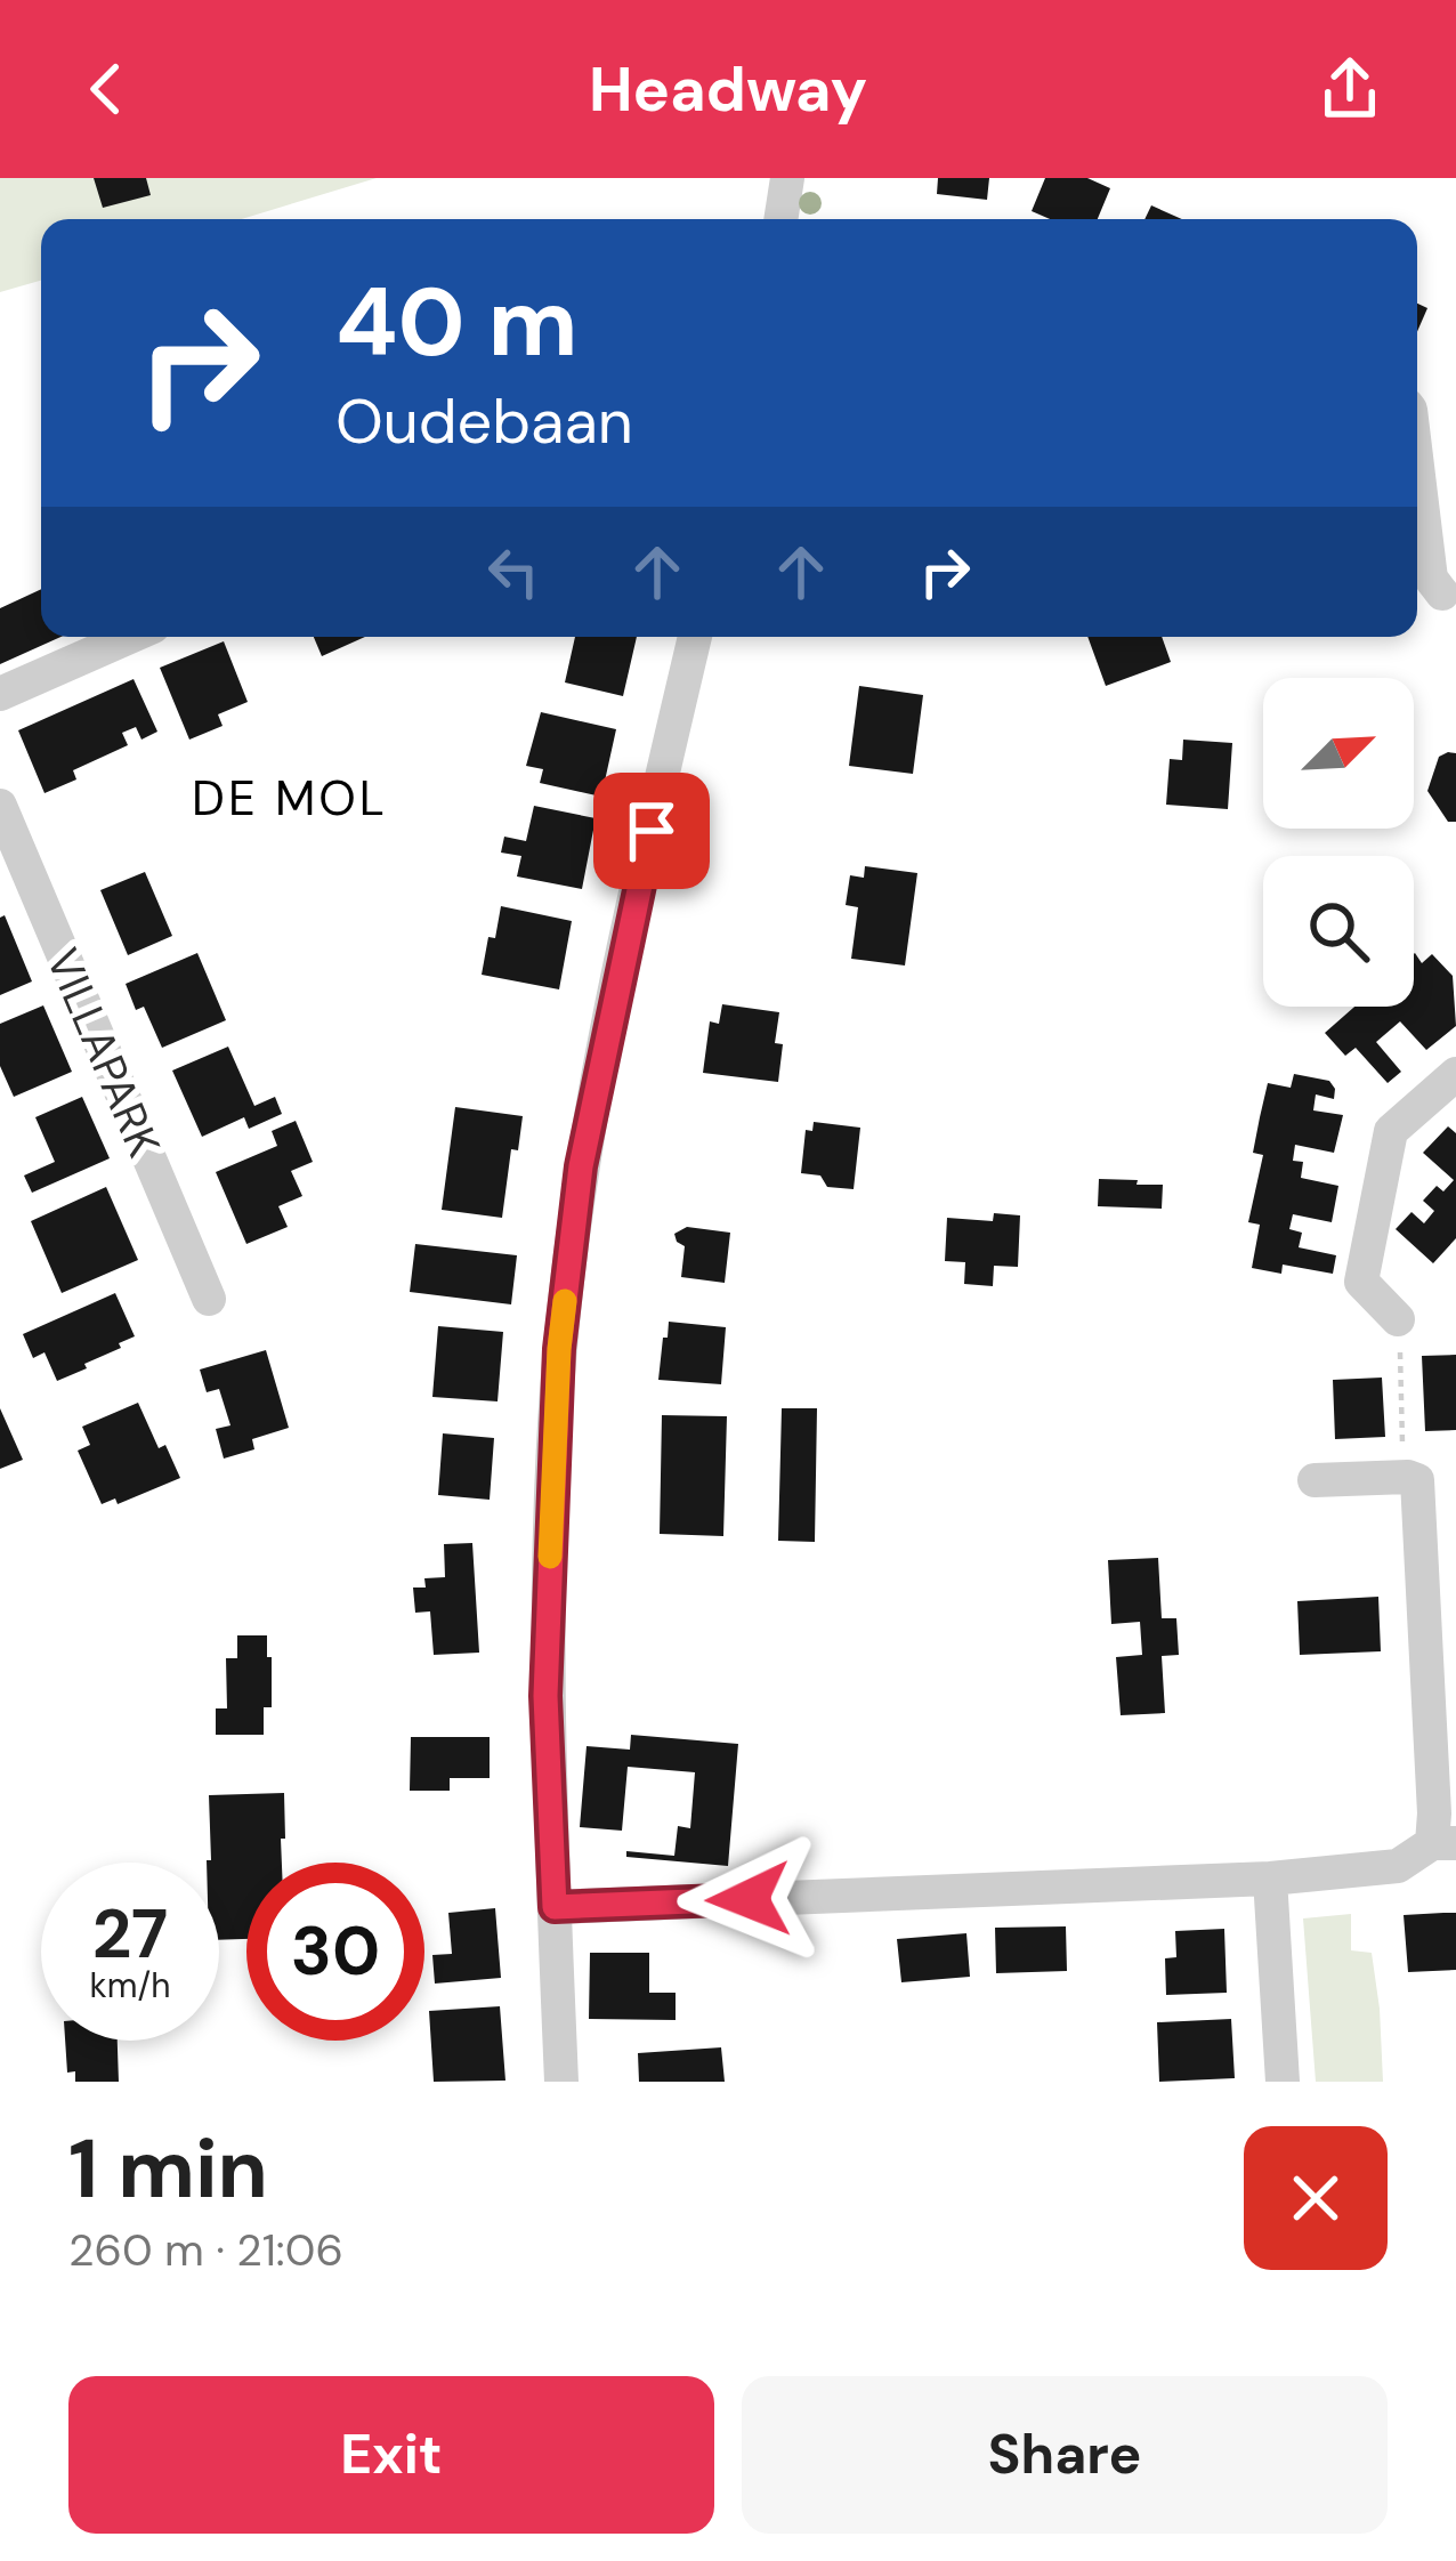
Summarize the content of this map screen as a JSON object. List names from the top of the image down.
{
  "streets": {
    "street": ["VILLAPARK"]
  },
  "districts": ["DE MOL"],
  "north": "top right",
  "page": {
    "header": "Headway",
    "turn": ["40 m", "Oudebaan"],
    "speed": "27 km/h",
    "limit": "30",
    "heading": ["1 min", "260 m · 21:06"],
    "buttons": ["Exit", "Share"]
  }
}
